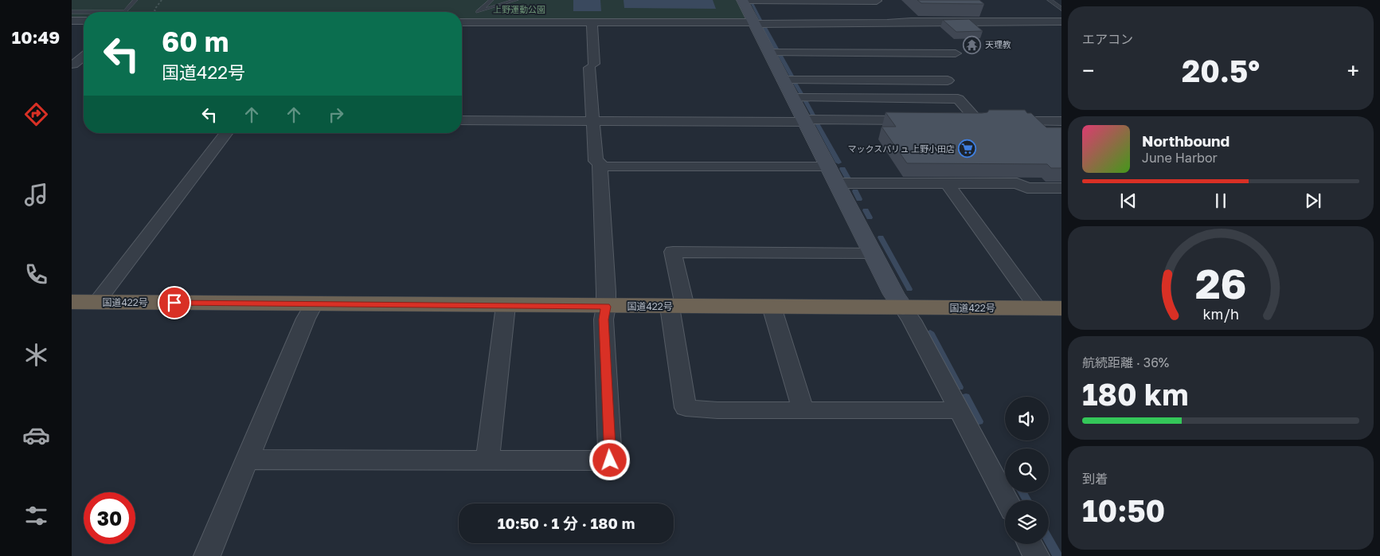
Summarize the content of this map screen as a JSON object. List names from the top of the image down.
{
  "streets": {
    "highway": ["国道422号"]
  },
  "parks": ["上野運動公園"],
  "places": {
    "temple": ["天理教"],
    "supermarket": ["マックスバリュ 上野小田店"]
  },
  "page": {
    "tabs": "10:49",
    "tile": [
      "エアコン",
      ["航続距離 · 36%", "180 km"],
      ["到着", "10:50"]
    ],
    "turn": ["60 m", "国道422号"],
    "heat": ["−", "20.5°", "+"],
    "song": ["Northbound", "June Harbor"],
    "limit": "30",
    "trip": "10:50 · 1 分 · 180 m",
    "gauge": ["26", "km/h"]
  }
}
